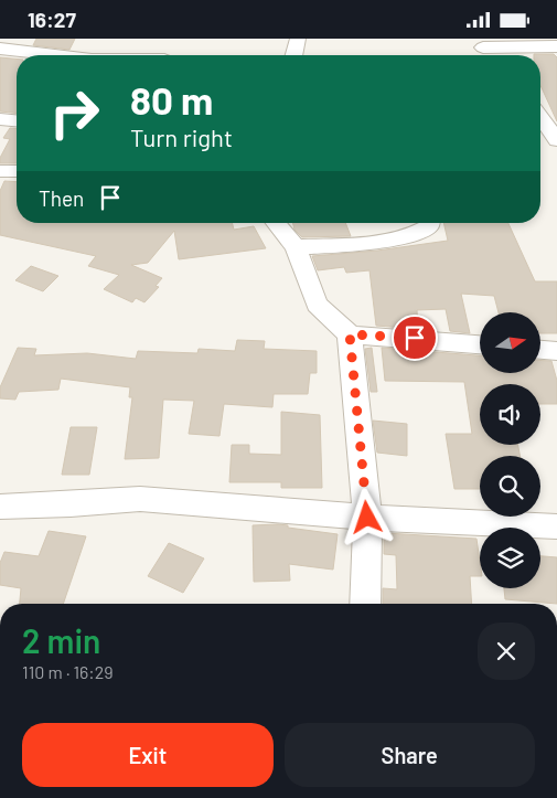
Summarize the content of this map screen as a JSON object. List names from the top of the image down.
{
  "north": "right",
  "page": {
    "status": "16:27",
    "turn": ["80 m", "Turn right"],
    "then": "Then",
    "heading": ["2 min", "110 m · 16:29"],
    "buttons": ["Exit", "Share"]
  }
}
